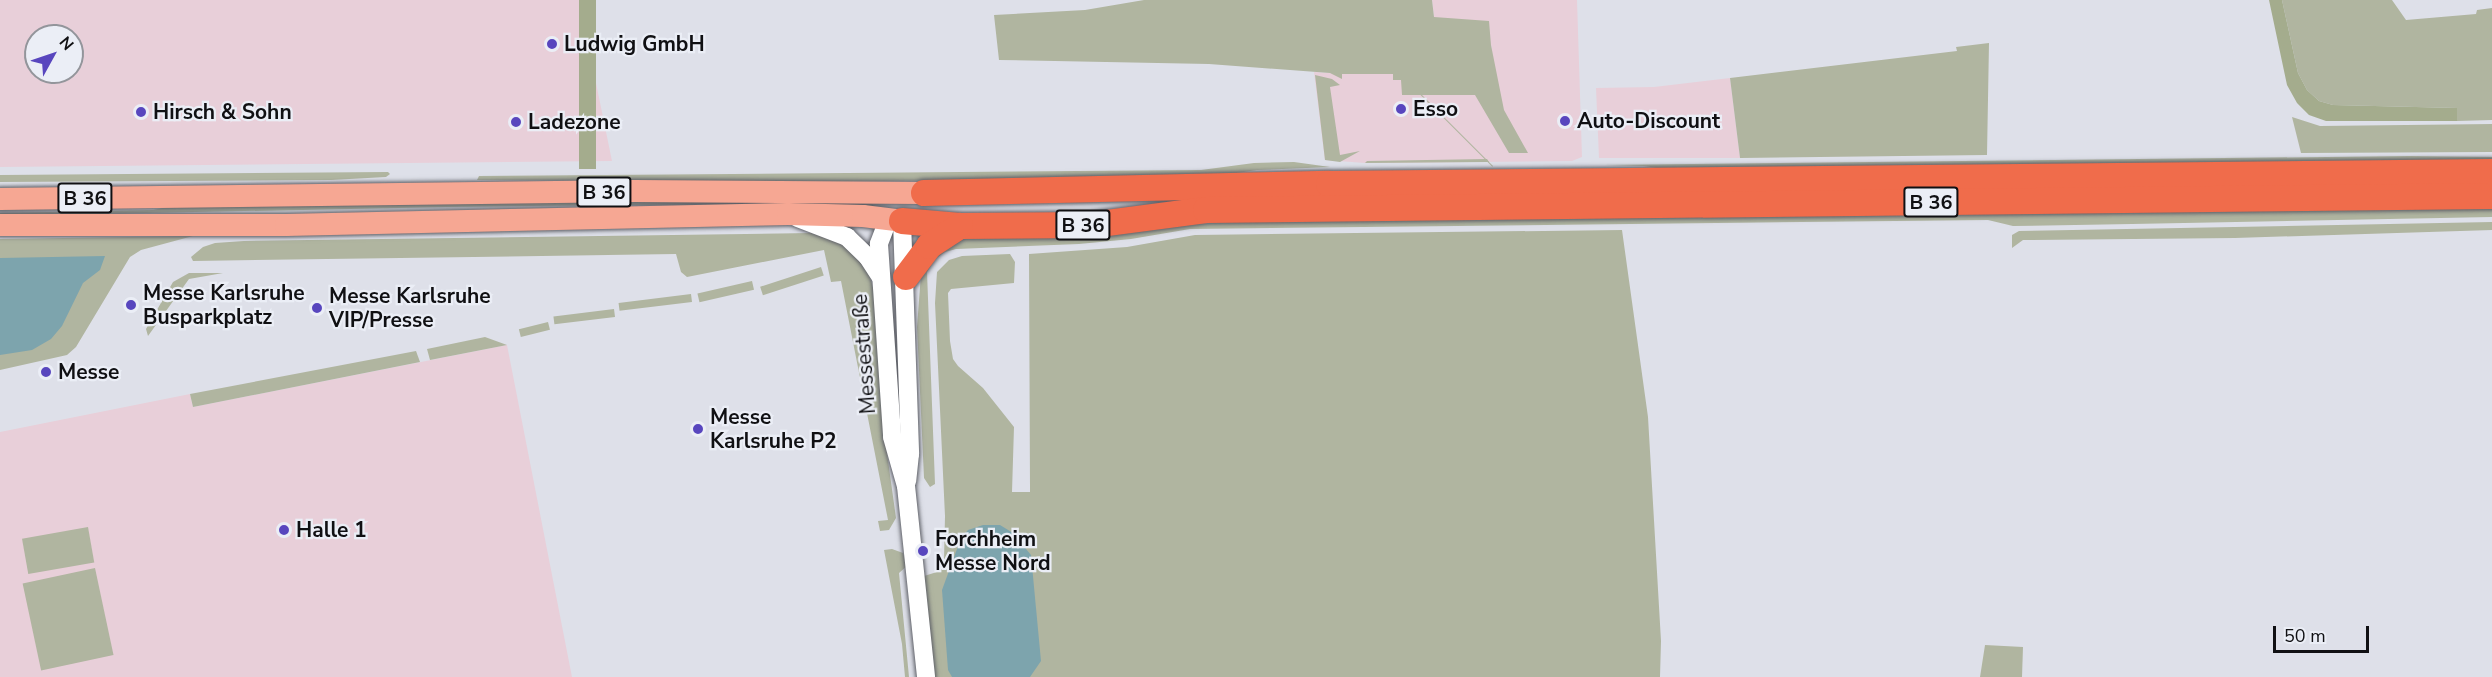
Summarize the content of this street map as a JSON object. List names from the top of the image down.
{
  "streets": {
    "highway": ["B 36"],
    "street": ["Messestraße"]
  },
  "crossings": [
    ["B 36", "Messestraße"]
  ],
  "places": [
    "Ludwig GmbH",
    "Esso",
    "Hirsch & Sohn",
    "Auto-Discount",
    "Ladezone",
    "Messe Karlsruhe Busparkplatz",
    "Messe Karlsruhe VIP/Presse",
    "Messe",
    "Messe Karlsruhe P2",
    "Halle 1",
    "Forchheim Messe Nord"
  ],
  "scale_bar": "50 m",
  "north": "top right"
}
